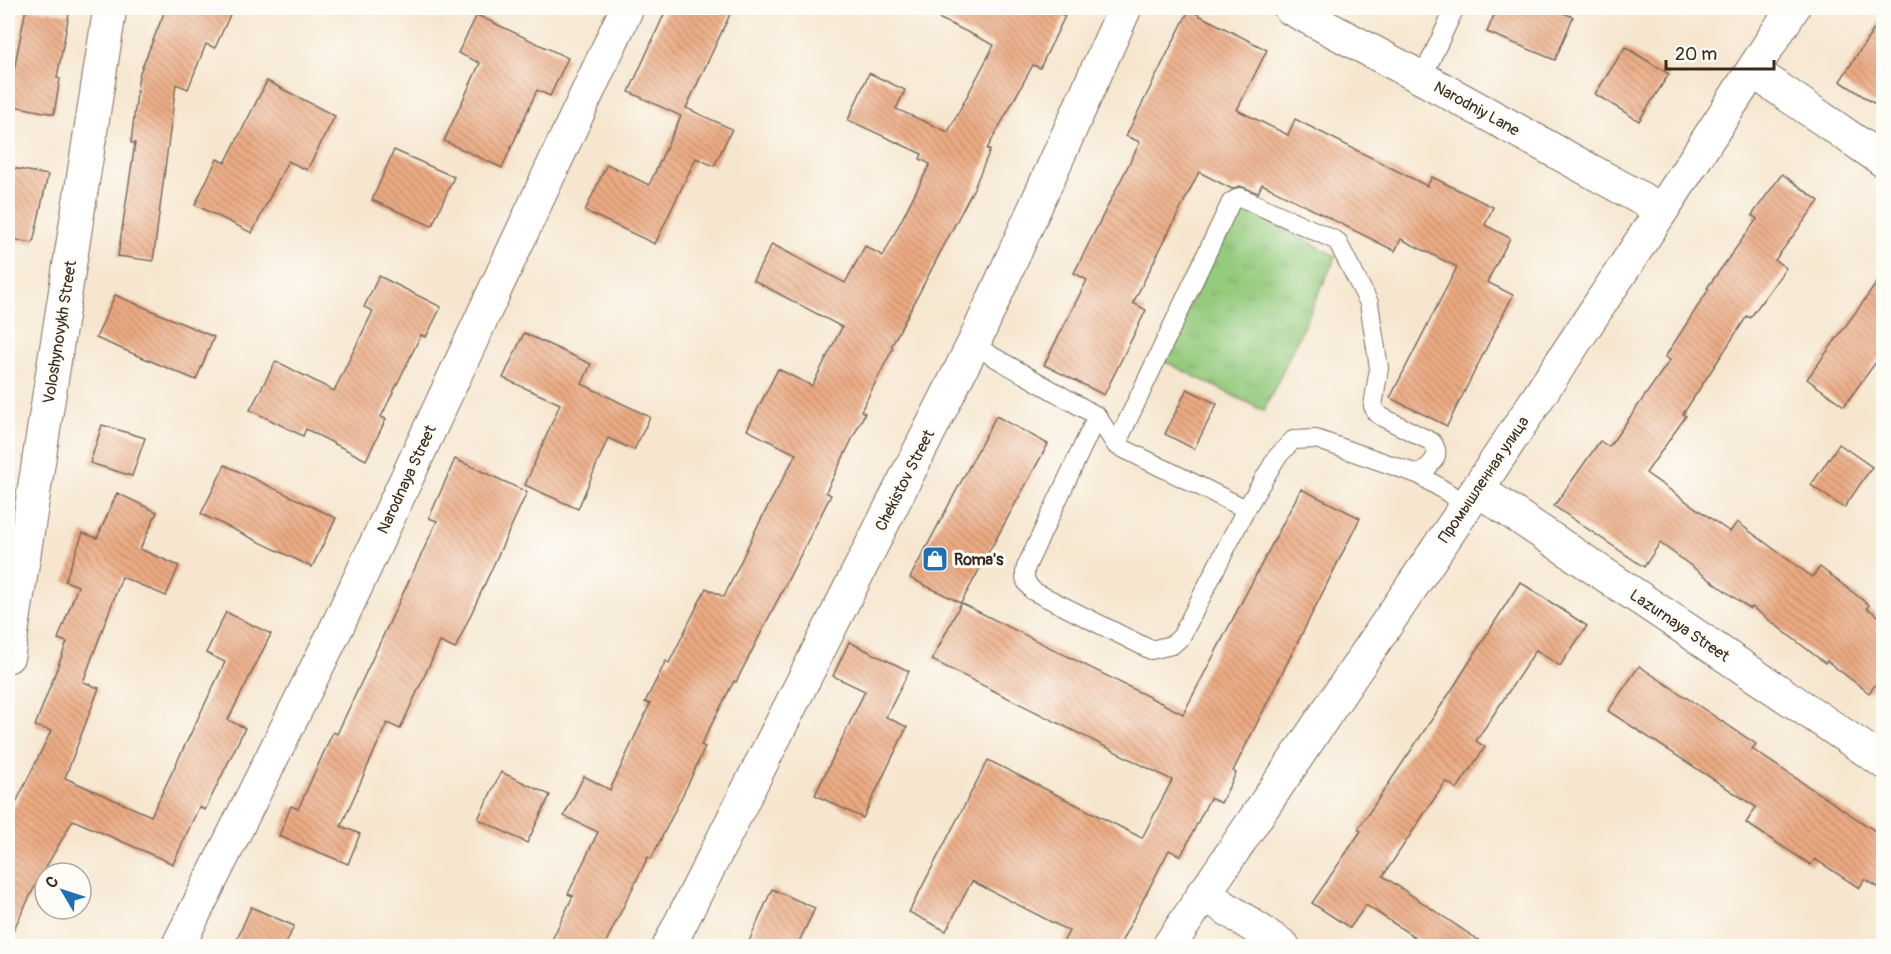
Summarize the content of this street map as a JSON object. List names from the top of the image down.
{
  "streets": {
    "street": [
      "Narodniy Lane",
      "Voloshynovykh Street",
      "Narodnaya Street",
      "Промышленная улица",
      "Chekistov Street",
      "Lazurnaya Street"
    ]
  },
  "crossings": [
    ["Narodniy Lane", "Промышленная улица"],
    ["Промышленная улица", "Lazurnaya Street"]
  ],
  "places": {
    "shop": ["Roma's"]
  },
  "scale_bar": "20 m",
  "north": "top left"
}
